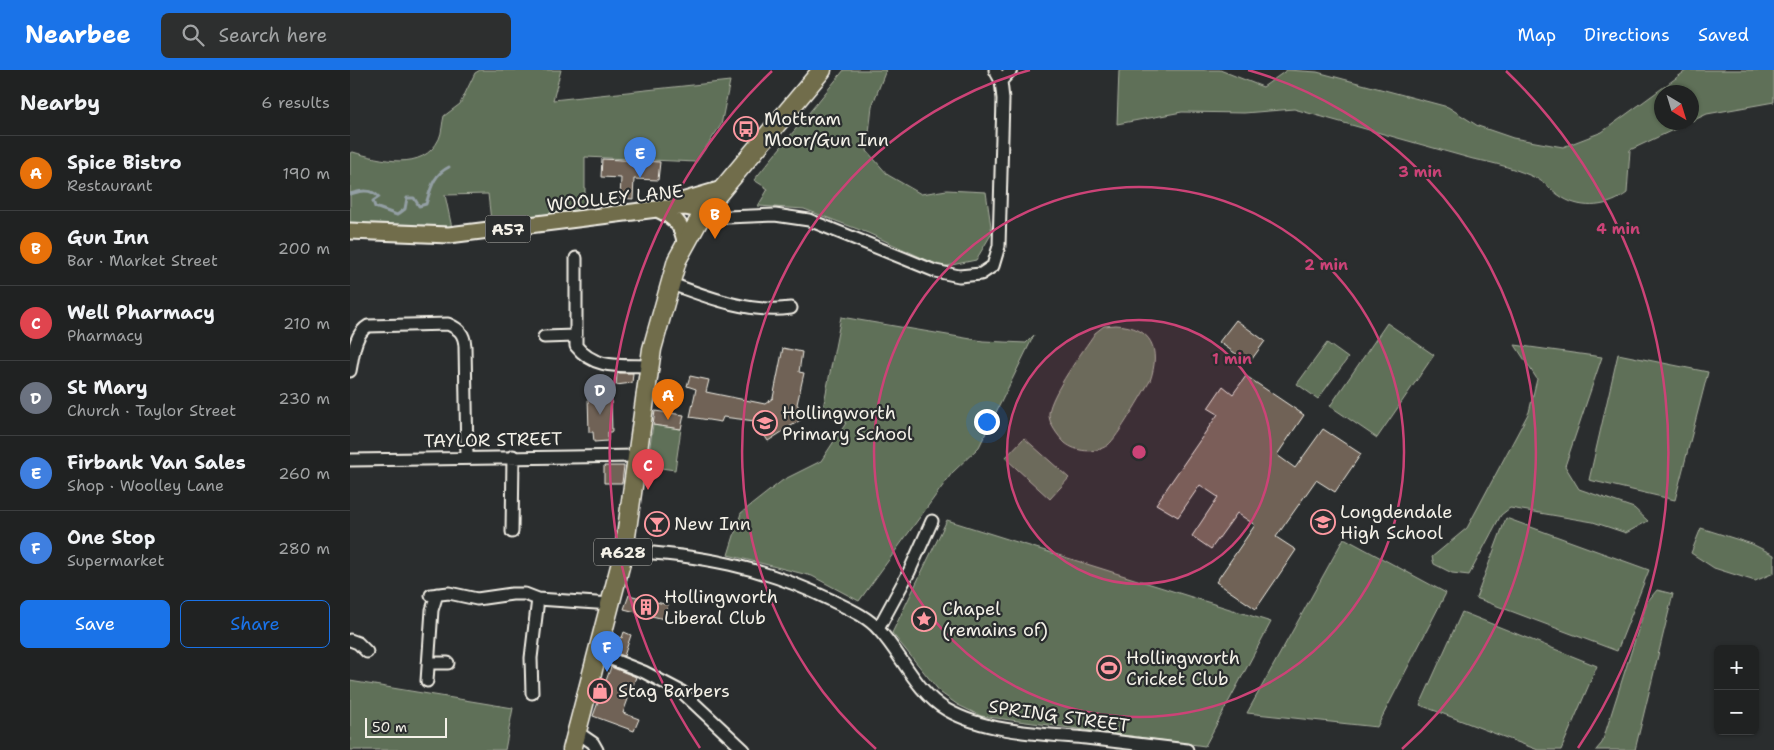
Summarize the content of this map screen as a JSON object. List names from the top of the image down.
{
  "streets": {
    "highway": ["A628"],
    "main road": ["WOOLLEY LANE", "A57"],
    "street": ["TAYLOR STREET", "SPRING STREET"]
  },
  "crossings": [
    ["WOOLLEY LANE", "A628"],
    ["TAYLOR STREET", "A628"],
    ["A628", "SPRING STREET"]
  ],
  "places": {
    "bus stop": ["Mottram Moor/Gun Inn"],
    "school or university": ["Hollingworth Primary School", "Longdendale High School"],
    "bar": ["New Inn"],
    "building": ["Hollingworth Liberal Club"],
    "place": ["Chapel (remains of)"],
    "sports": ["Hollingworth Cricket Club"],
    "shop": ["Stag Barbers"]
  },
  "scale_bar": "50 m",
  "north": "bottom right",
  "page": {
    "header": "Nearbee",
    "search": "Search here",
    "nav": ["Map", "Directions", "Saved"],
    "heading": ["Nearby", "6 results"],
    "list": [
      {
        "mark": "A",
        "name": "Spice Bistro",
        "note": "Restaurant",
        "value": "190 m"
      },
      {
        "mark": "B",
        "name": "Gun Inn",
        "note": "Bar · Market Street",
        "value": "200 m"
      },
      {
        "mark": "C",
        "name": "Well Pharmacy",
        "note": "Pharmacy",
        "value": "210 m"
      },
      {
        "mark": "D",
        "name": "St Mary",
        "note": "Church · Taylor Street",
        "value": "230 m"
      },
      {
        "mark": "E",
        "name": "Firbank Van Sales",
        "note": "Shop · Woolley Lane",
        "value": "260 m"
      },
      {
        "mark": "F",
        "name": "One Stop",
        "note": "Supermarket",
        "value": "280 m"
      }
    ],
    "pins": [
      "E",
      "B",
      "D",
      "A",
      "C",
      "F"
    ],
    "buttons": ["Save", "Share"],
    "map_buttons": ["+", "−"],
    "scale": "50 m"
  },
  "rings": [
    "3 min",
    "4 min",
    "2 min",
    "1 min"
  ]
}
